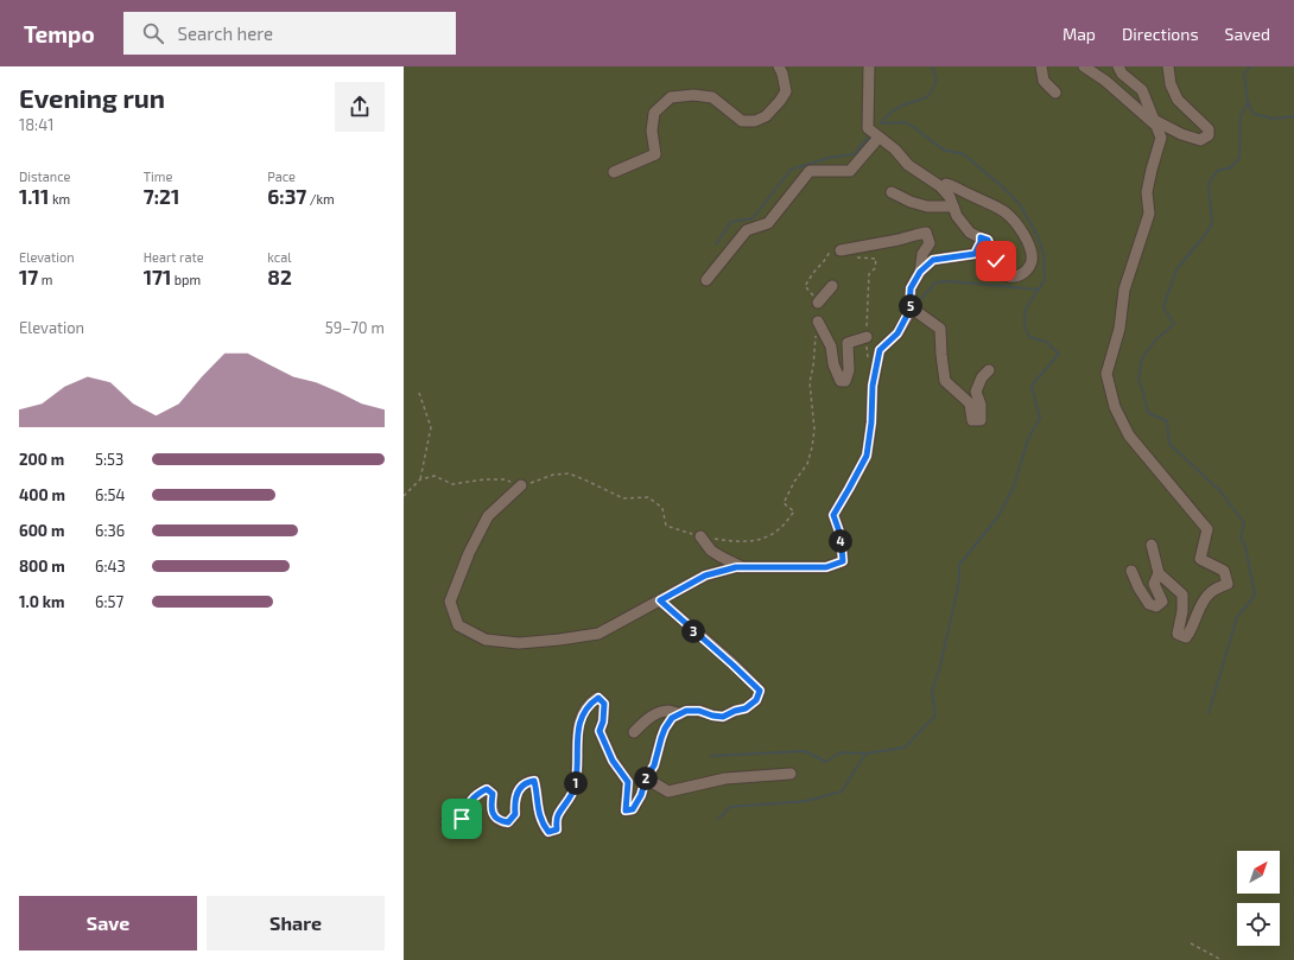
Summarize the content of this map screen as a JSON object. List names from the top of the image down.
{
  "north": "top right",
  "page": {
    "header": "Tempo",
    "search": "Search here",
    "nav": ["Map", "Directions", "Saved"],
    "heading": ["Evening run", "18:41"],
    "stats": [
      ["Distance", "1.11 km"],
      ["Time", "7:21"],
      ["Pace", "6:37 /km"],
      ["Elevation", "17 m"],
      ["Heart rate", "171 bpm"],
      ["kcal", "82"]
    ],
    "pins": [
      "5",
      "4",
      "3",
      "2",
      "1"
    ],
    "chart": ["Elevation", "59–70 m"],
    "list": [
      {
        "name": "200 m",
        "note": "5:53"
      },
      {
        "name": "400 m",
        "note": "6:54"
      },
      {
        "name": "600 m",
        "note": "6:36"
      },
      {
        "name": "800 m",
        "note": "6:43"
      },
      {
        "name": "1.0 km",
        "note": "6:57"
      }
    ],
    "buttons": ["Save", "Share"]
  }
}
